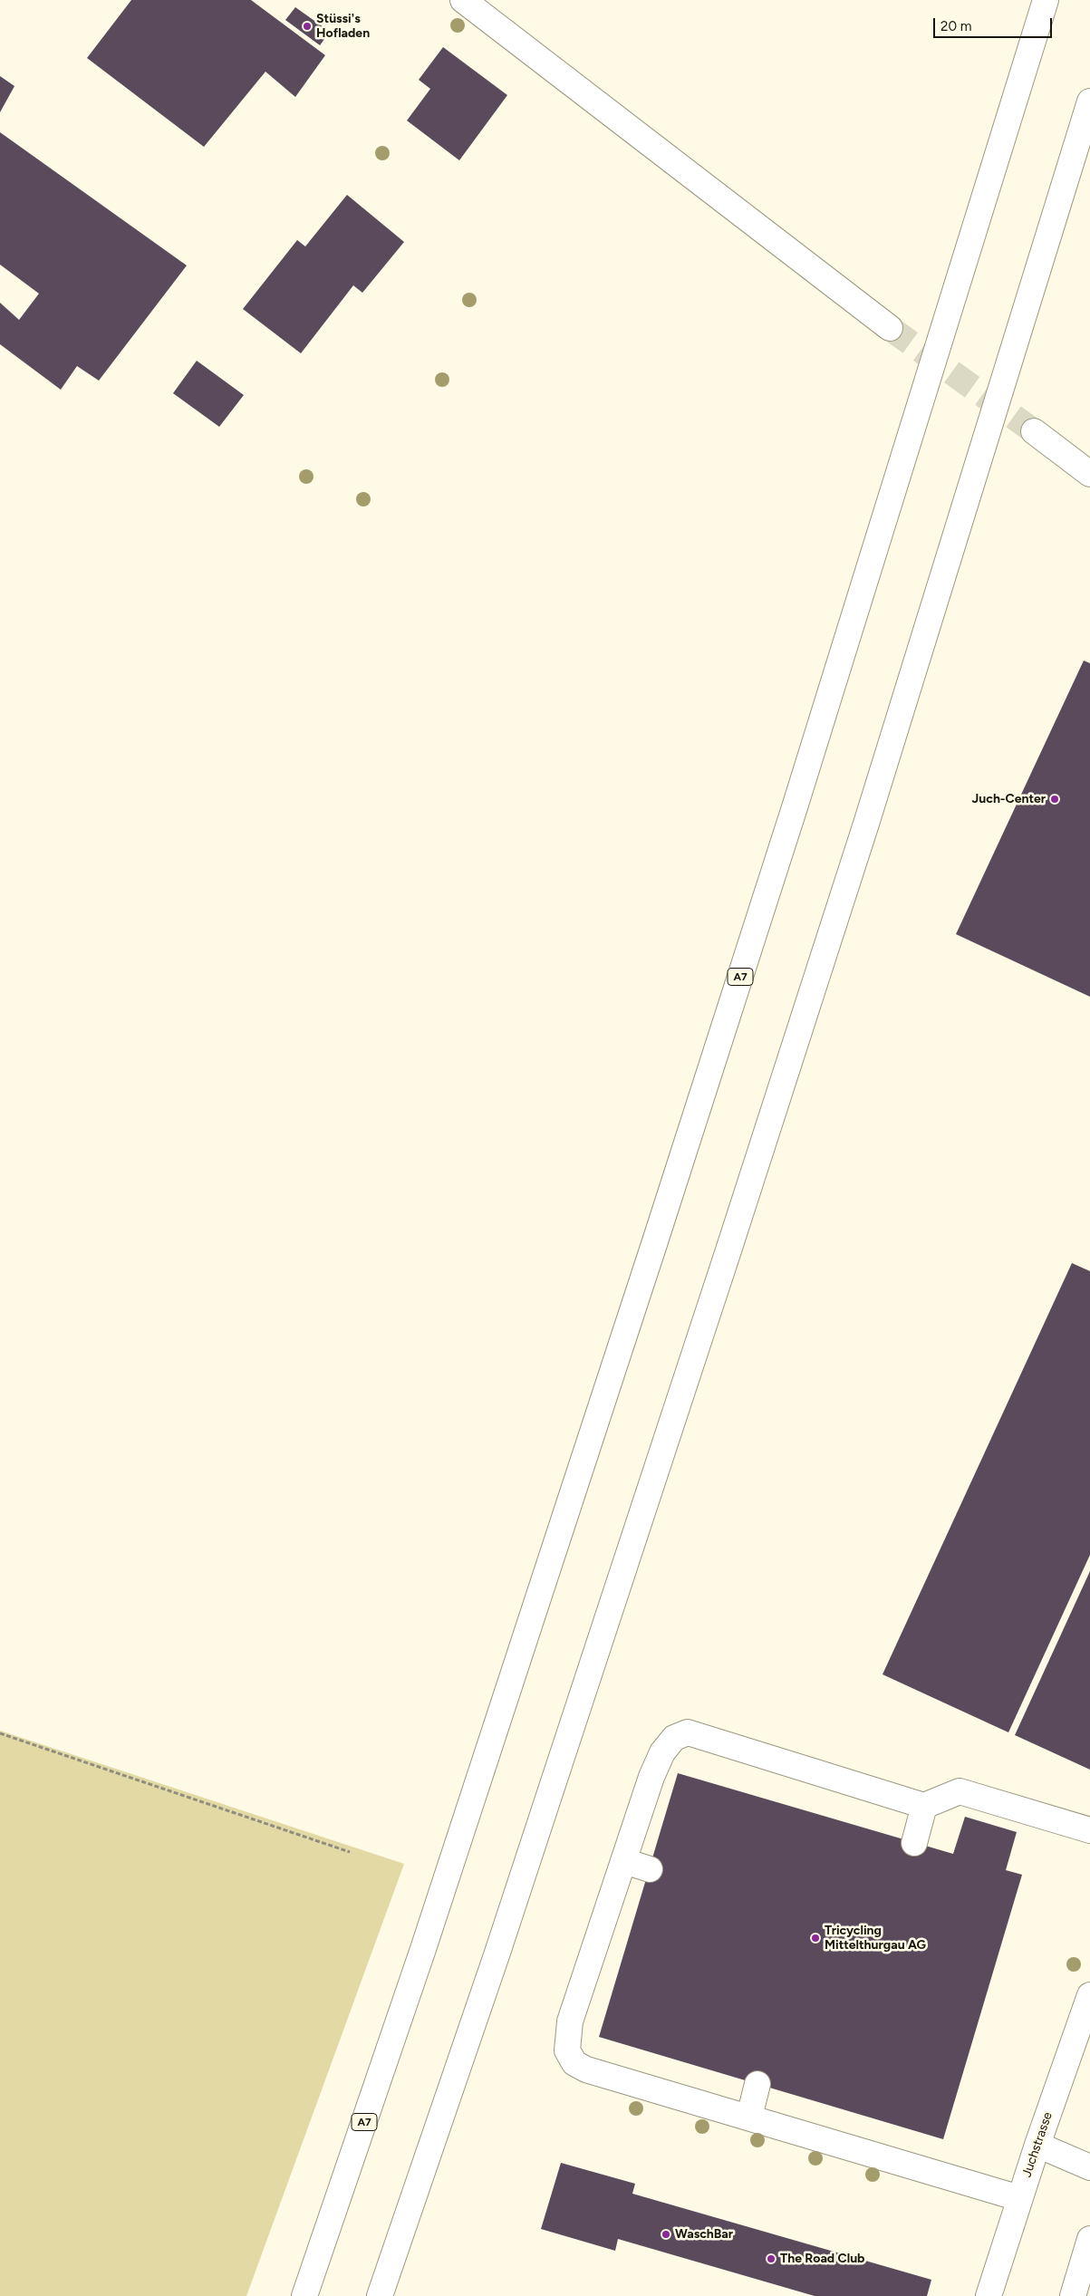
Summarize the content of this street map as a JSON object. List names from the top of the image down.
{
  "streets": {
    "main road": ["A7", "Juchstrasse"]
  },
  "places": [
    "Stüssi's Hofladen",
    "Juch-Center",
    "Tricycling Mittelthurgau AG",
    "WaschBar",
    "The Road Club"
  ],
  "scale_bar": "20 m"
}
